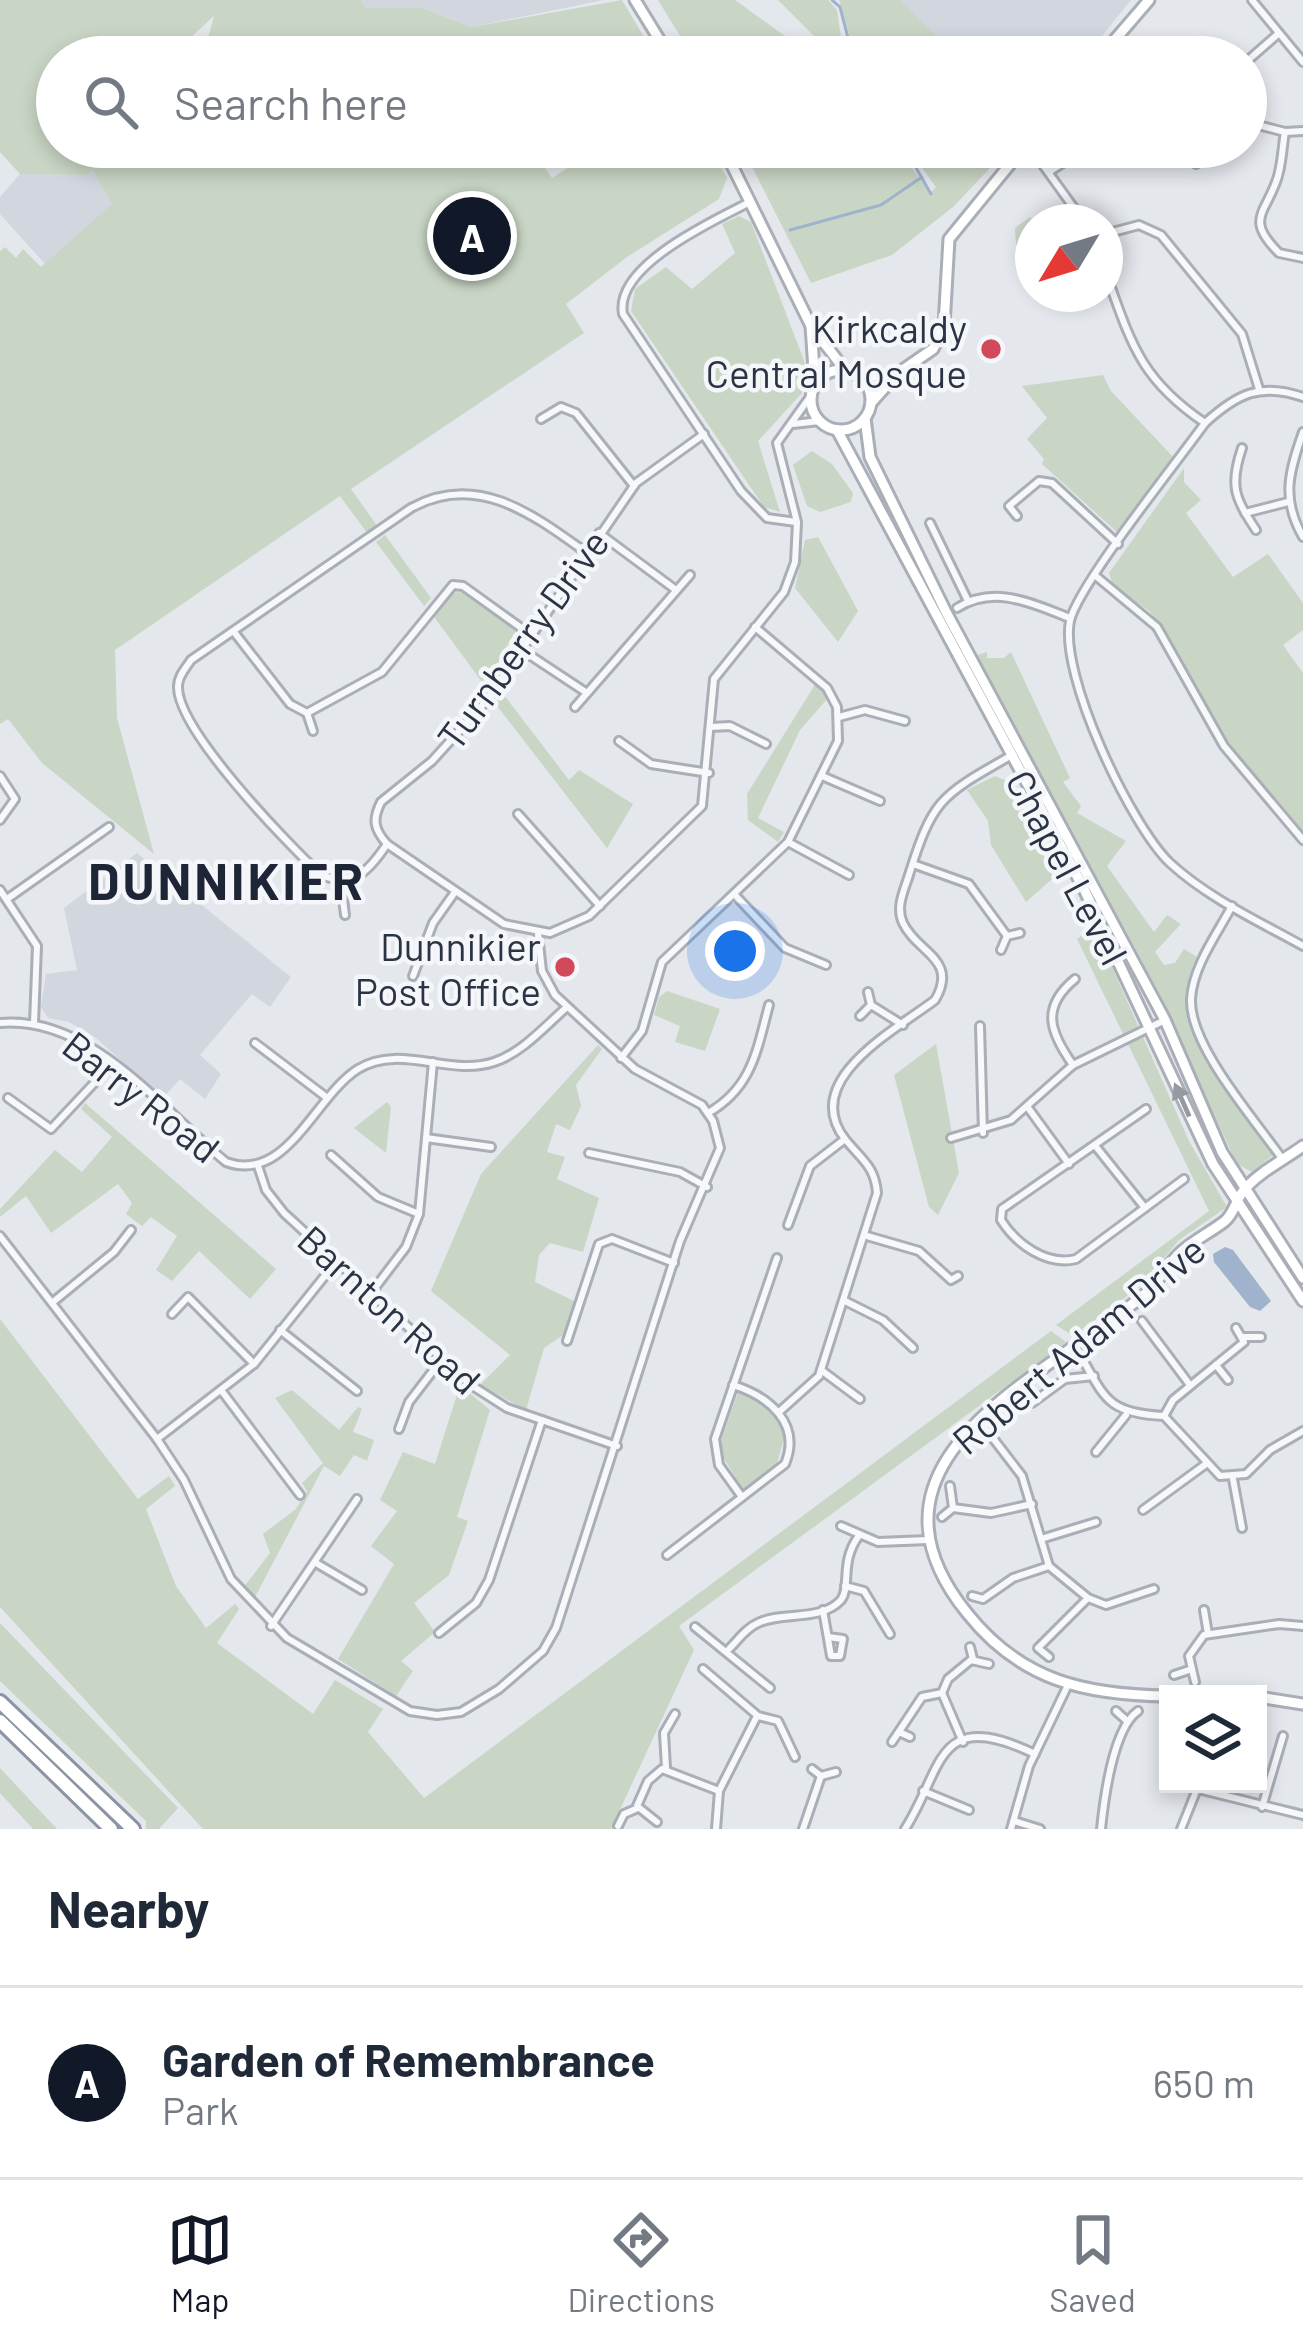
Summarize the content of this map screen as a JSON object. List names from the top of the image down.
{
  "streets": {
    "main road": ["Chapel Level", "Robert Adam Drive"],
    "street": ["Turnberry Drive", "Barry Road", "Barnton Road"]
  },
  "crossings": [
    ["Chapel Level", "Robert Adam Drive"],
    ["Barry Road", "Barnton Road"]
  ],
  "districts": ["DUNNIKIER"],
  "places": ["Kirkcaldy Central Mosque", "Dunnikier Post Office"],
  "north": "bottom left",
  "page": {
    "search": "Search here",
    "pins": "A",
    "heading": "Nearby",
    "list": [
      {
        "mark": "A",
        "name": "Garden of Remembrance",
        "note": "Park",
        "value": "650 m"
      }
    ],
    "nav": ["Map", "Directions", "Saved"]
  }
}
